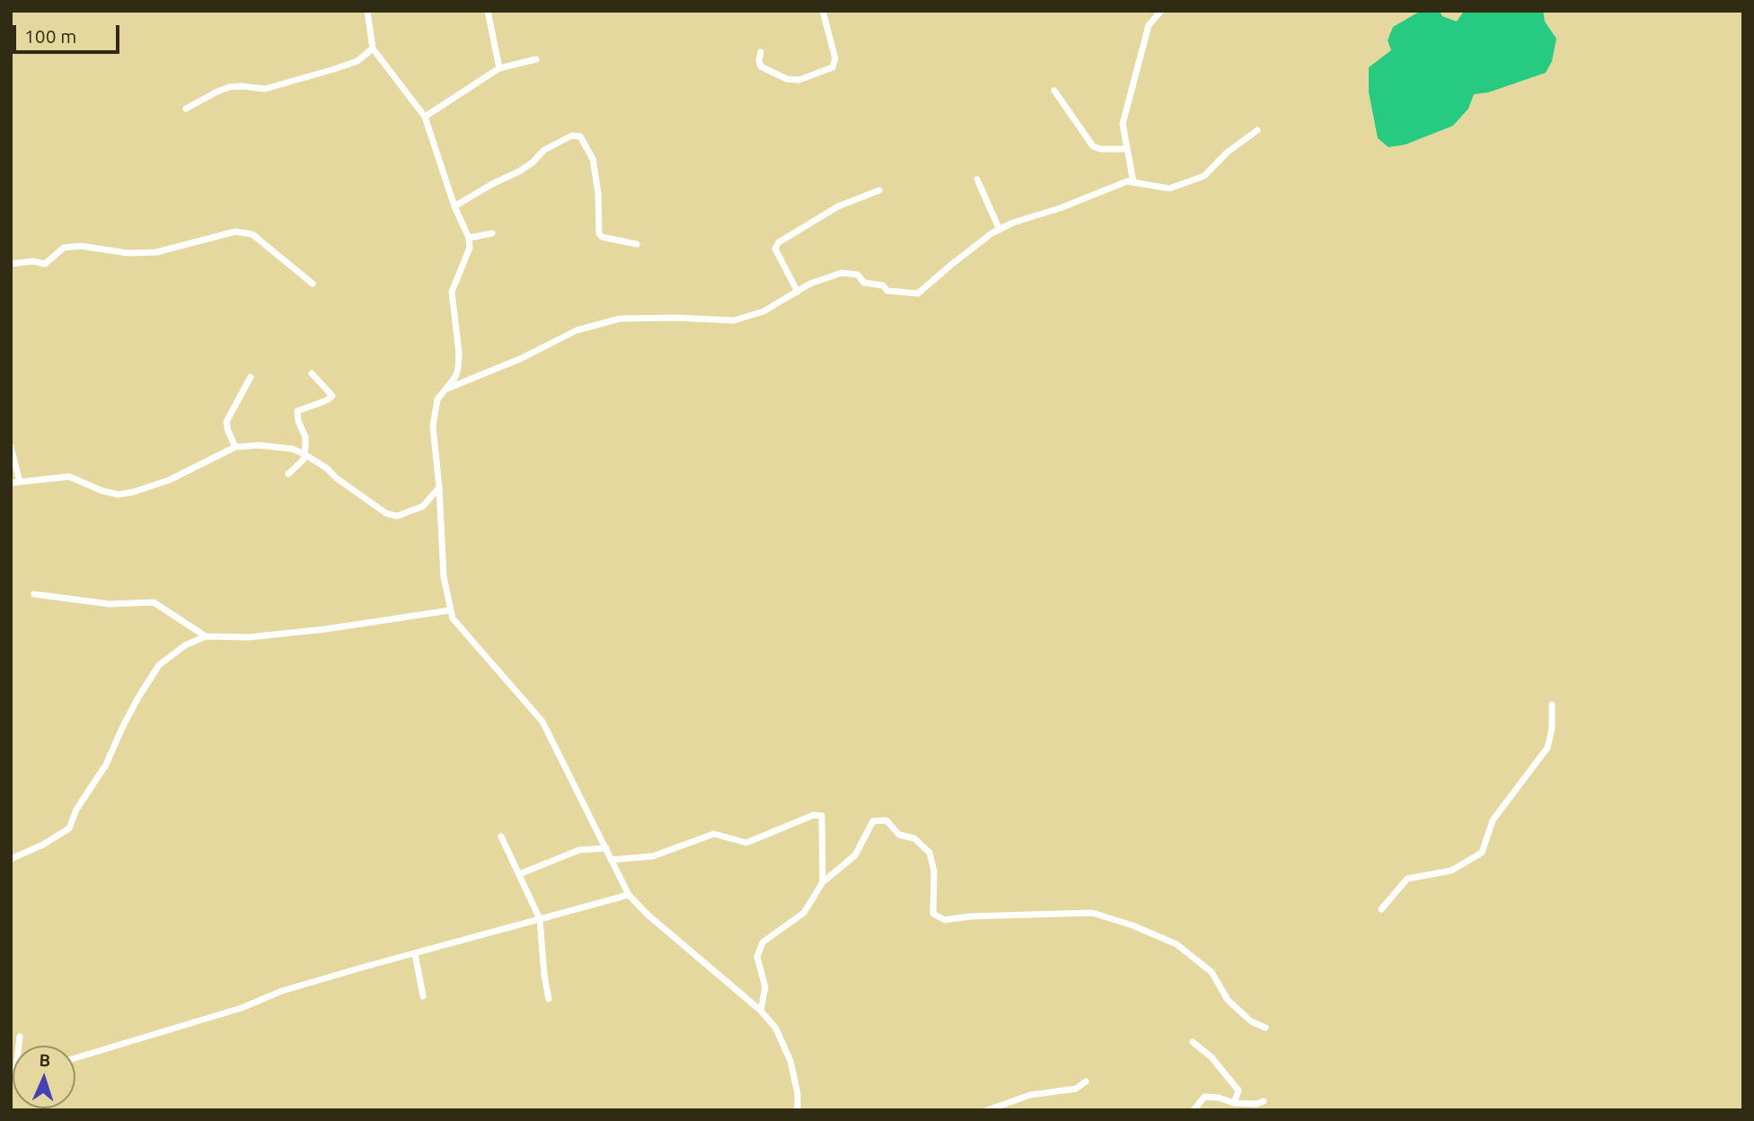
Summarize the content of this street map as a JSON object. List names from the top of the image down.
{
  "scale_bar": "100 m",
  "north": "top"
}
